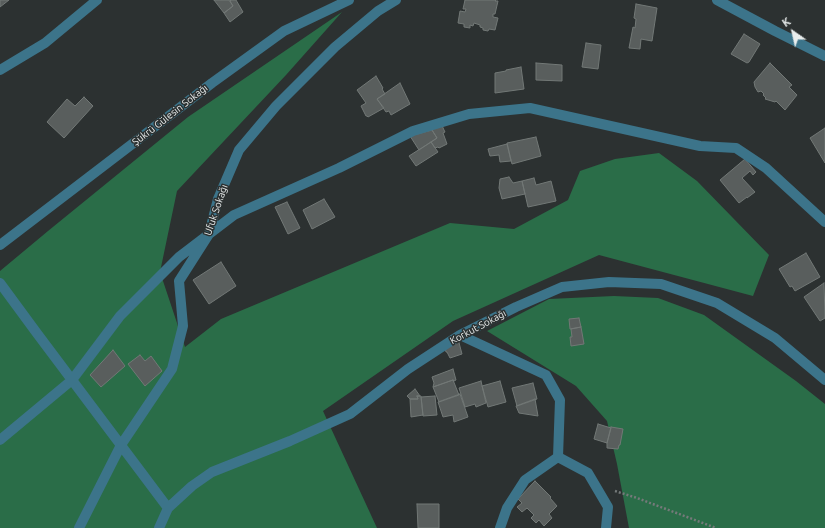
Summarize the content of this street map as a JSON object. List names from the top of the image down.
{
  "streets": {
    "street": ["Şükrü Gülesin Sokağı", "Ufuk Sokağı", "Korkut Sokağı"]
  },
  "north": "top left"
}
